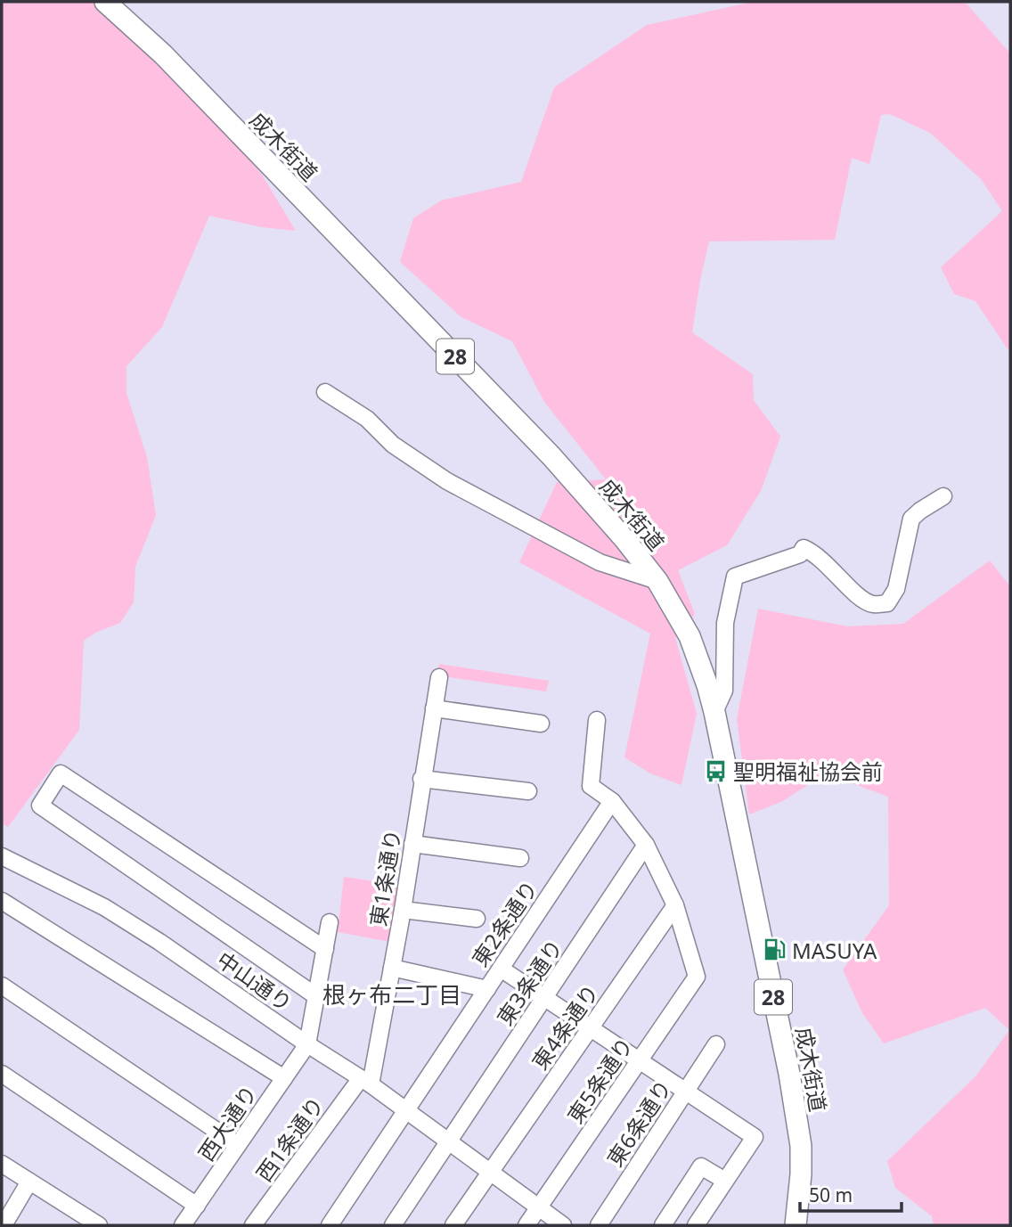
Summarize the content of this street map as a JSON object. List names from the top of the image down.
{
  "streets": {
    "main road": ["成木街道", "28"],
    "street": [
      "東1条通り",
      "東2条通り",
      "中山通り",
      "東3条通り",
      "東4条通り",
      "東5条通り",
      "西大通り",
      "東6条通り",
      "西1条通り"
    ]
  },
  "crossings": [
    ["東1条通り", "中山通り"],
    ["東1条通り", "西1条通り"],
    ["東2条通り", "中山通り"],
    ["中山通り", "東3条通り"],
    ["中山通り", "東4条通り"],
    ["中山通り", "東5条通り"],
    ["中山通り", "西大通り"],
    ["中山通り", "西1条通り"],
    ["東4条通り", "東5条通り"]
  ],
  "districts": ["根ヶ布二丁目"],
  "places": {
    "bus stop": ["聖明福祉協会前"],
    "fuel station": ["MASUYA"]
  },
  "scale_bar": "50 m"
}
